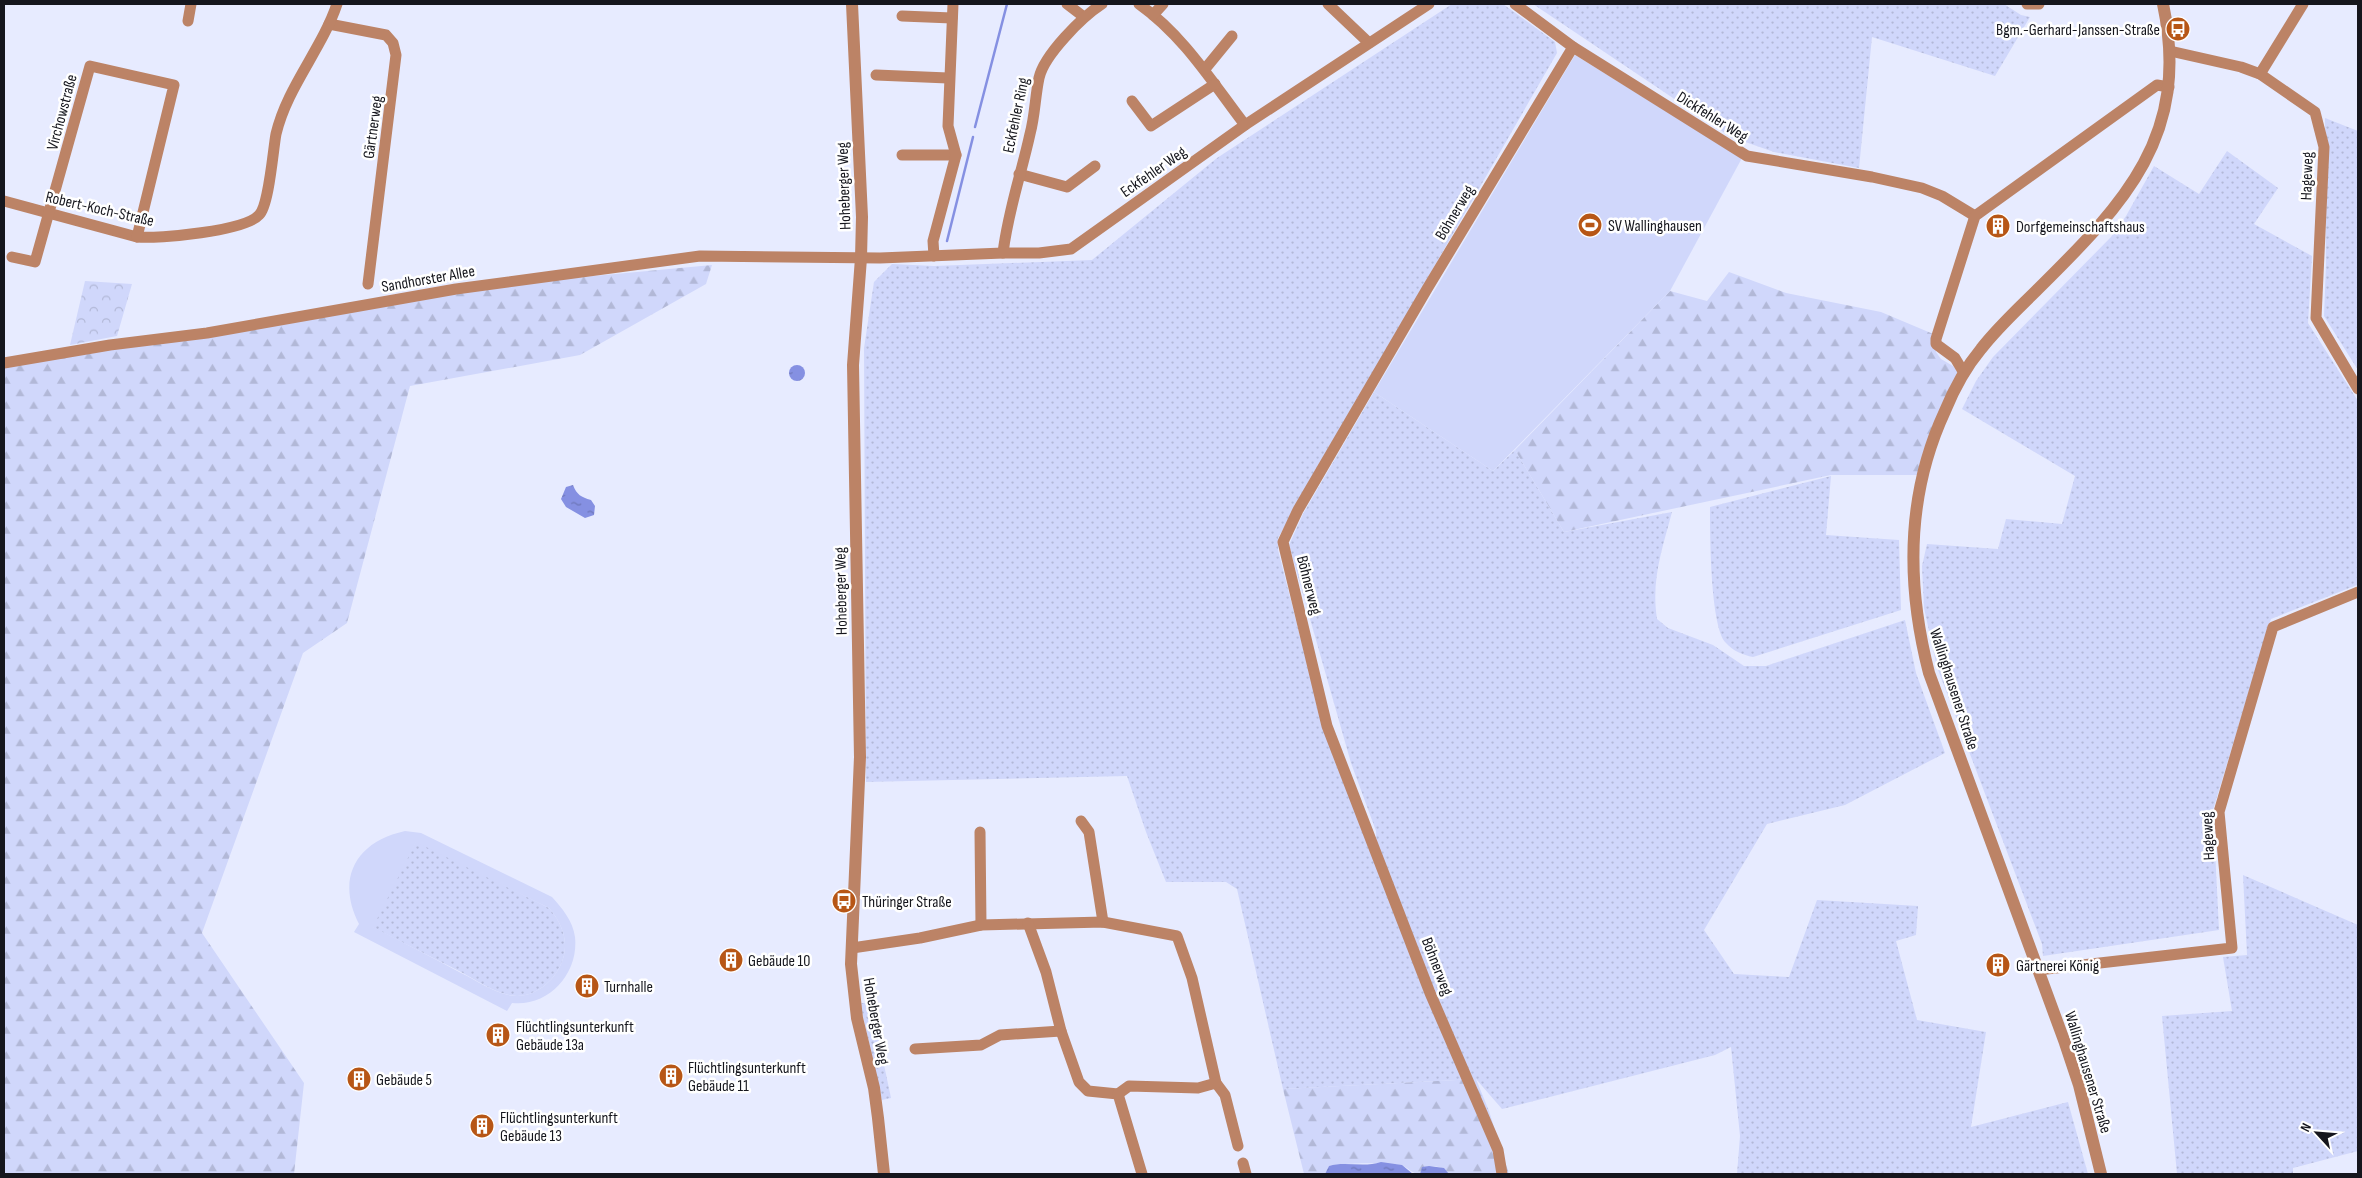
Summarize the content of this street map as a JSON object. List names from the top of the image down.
{
  "streets": {
    "street": [
      "Virchowstraße",
      "Eckfehler Ring",
      "Dickfehler Weg",
      "Gärtnerweg",
      "Eckfehler Weg",
      "Hageweg",
      "Hoheberger Weg",
      "Robert-Koch-Straße",
      "Böhnerweg",
      "Sandhorster Allee",
      "Wallinghausener Straße"
    ]
  },
  "crossings": [
    ["Virchowstraße", "Robert-Koch-Straße"],
    ["Eckfehler Ring", "Eckfehler Weg"],
    ["Dickfehler Weg", "Böhnerweg"],
    ["Gärtnerweg", "Robert-Koch-Straße"],
    ["Eckfehler Weg", "Hoheberger Weg"],
    ["Eckfehler Weg", "Sandhorster Allee"],
    ["Hageweg", "Wallinghausener Straße"],
    ["Hoheberger Weg", "Sandhorster Allee"]
  ],
  "places": {
    "bus stop": ["Bgm.-Gerhard-Janssen-Straße", "Thüringer Straße"],
    "sports": ["SV Wallinghausen"],
    "building": [
      "Dorfgemeinschaftshaus",
      "Gebäude 10",
      "Gärtnerei König",
      "Turnhalle",
      "Flüchtlingsunterkunft Gebäude 13a",
      "Flüchtlingsunterkunft Gebäude 11",
      "Gebäude 5",
      "Flüchtlingsunterkunft Gebäude 13"
    ]
  },
  "north": "top left"
}
